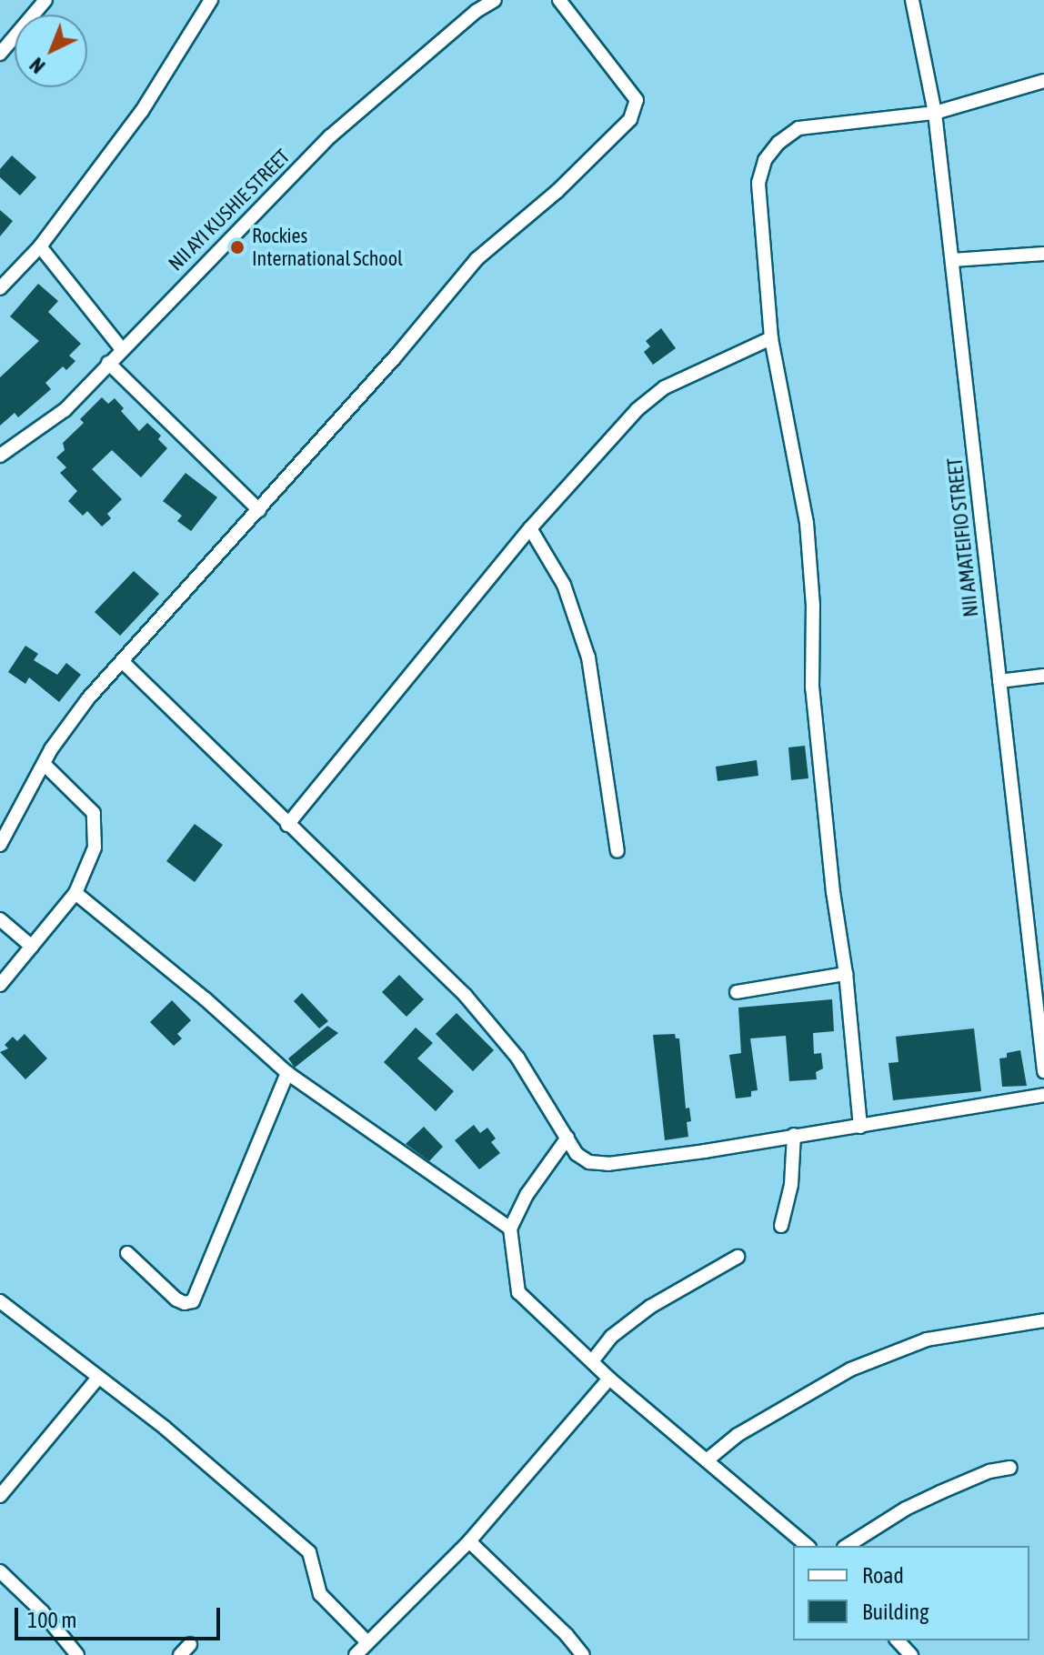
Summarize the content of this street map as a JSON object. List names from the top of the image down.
{
  "streets": {
    "street": ["NII AYI KUSHIE STREET", "NII AMATEIFIO STREET"]
  },
  "places": ["Rockies International School"],
  "legend": ["Road", "Building"],
  "scale_bar": "100 m",
  "north": "bottom left"
}
